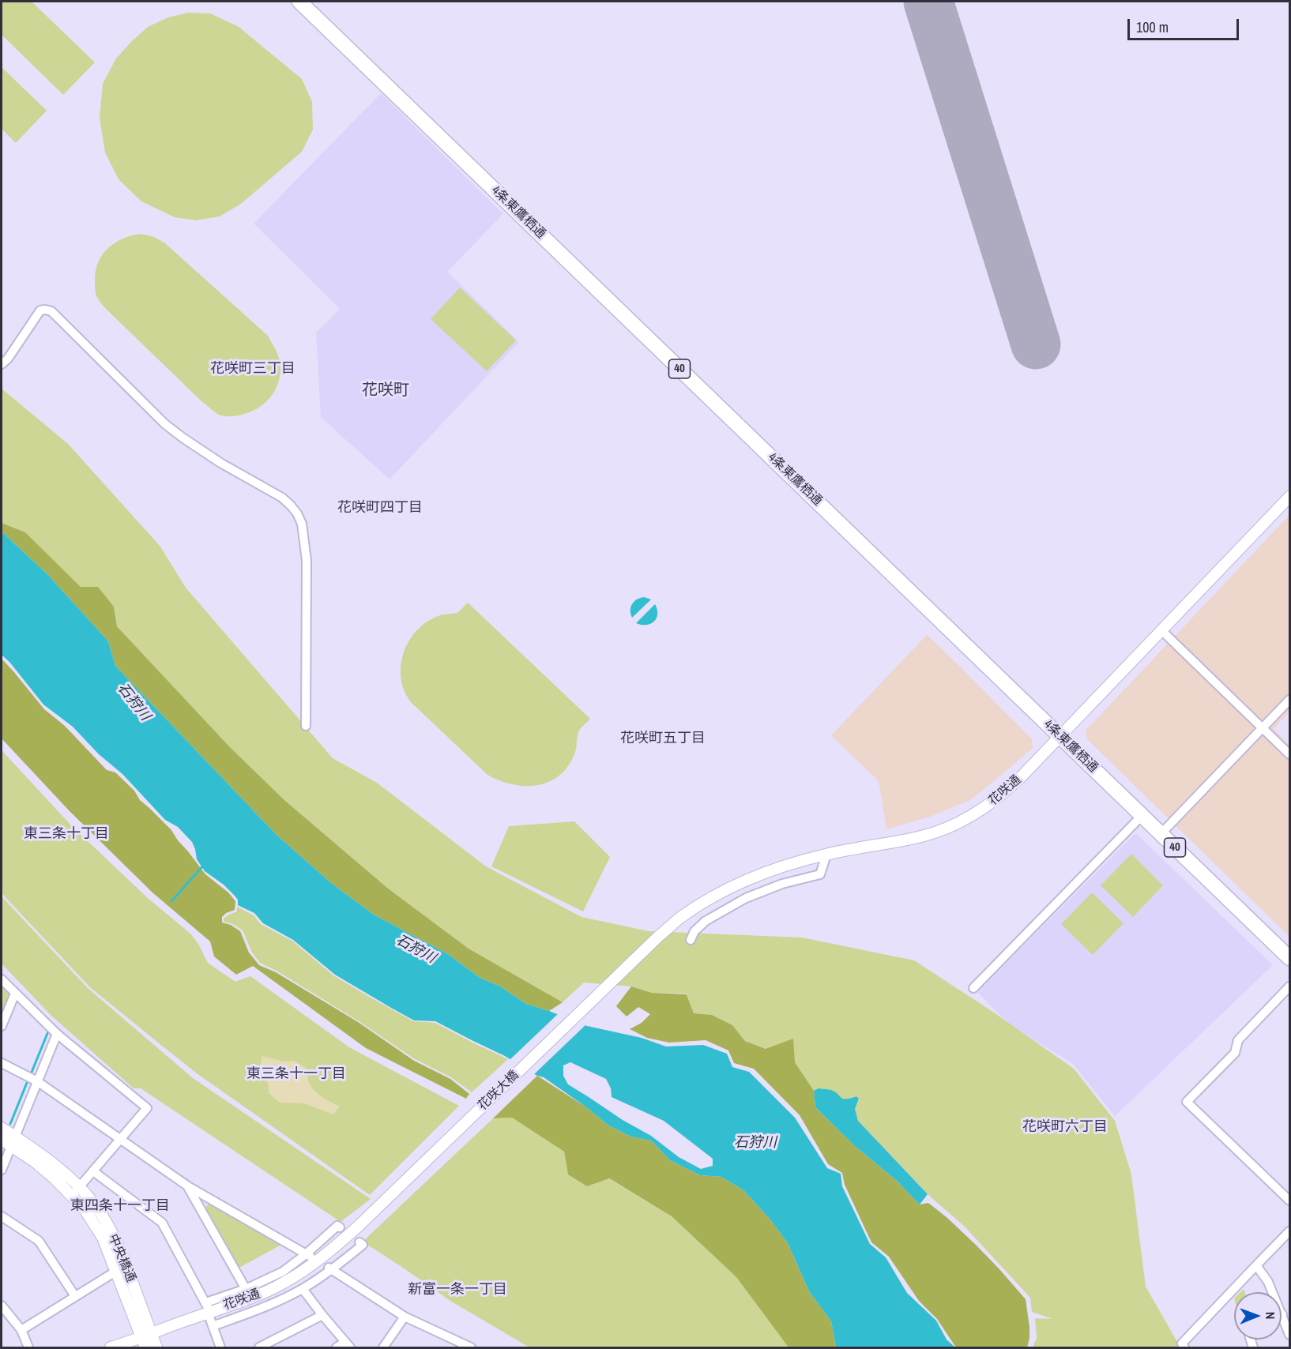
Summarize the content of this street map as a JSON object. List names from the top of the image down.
{
  "streets": {
    "highway": ["4条東鷹栖通", "40"],
    "street": ["花咲通", "花咲大橋", "中央橋通"]
  },
  "crossings": [
    ["4条東鷹栖通", "花咲通"],
    ["花咲通", "花咲大橋"],
    ["花咲通", "中央橋通"]
  ],
  "districts": [
    "花咲町三丁目",
    "花咲町",
    "花咲町四丁目",
    "花咲町五丁目",
    "東三条十丁目",
    "東三条十一丁目",
    "花咲町六丁目",
    "東四条十一丁目",
    "新富一条一丁目"
  ],
  "water": ["石狩川"],
  "scale_bar": "100 m",
  "north": "right"
}
